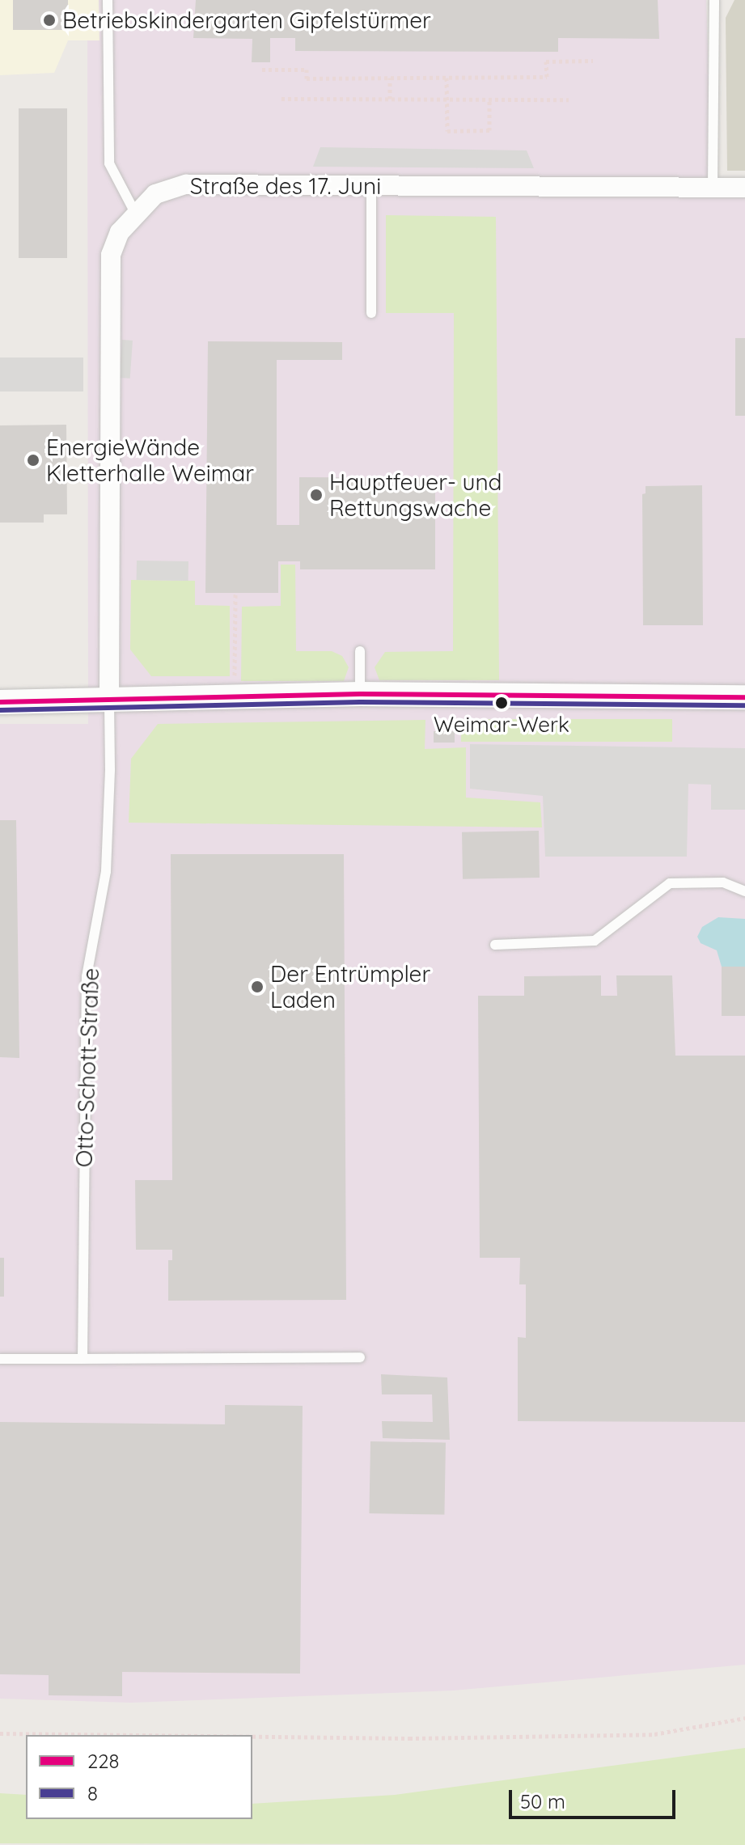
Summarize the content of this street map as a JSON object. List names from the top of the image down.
{
  "streets": {
    "street": ["Straße des 17. Juni"],
    "lane": ["Otto-Schott-Straße"]
  },
  "crossings": [
    ["Straße des 17. Juni", "Otto-Schott-Straße"]
  ],
  "places": [
    "Betriebskindergarten Gipfelstürmer",
    "EnergieWände Kletterhalle Weimar",
    "Hauptfeuer- und Rettungswache",
    "Weimar-Werk",
    "Der Entrümpler Laden"
  ],
  "lines": ["transit line 228", "transit line 8"],
  "legend": ["228", "8"],
  "scale_bar": "50 m"
}
